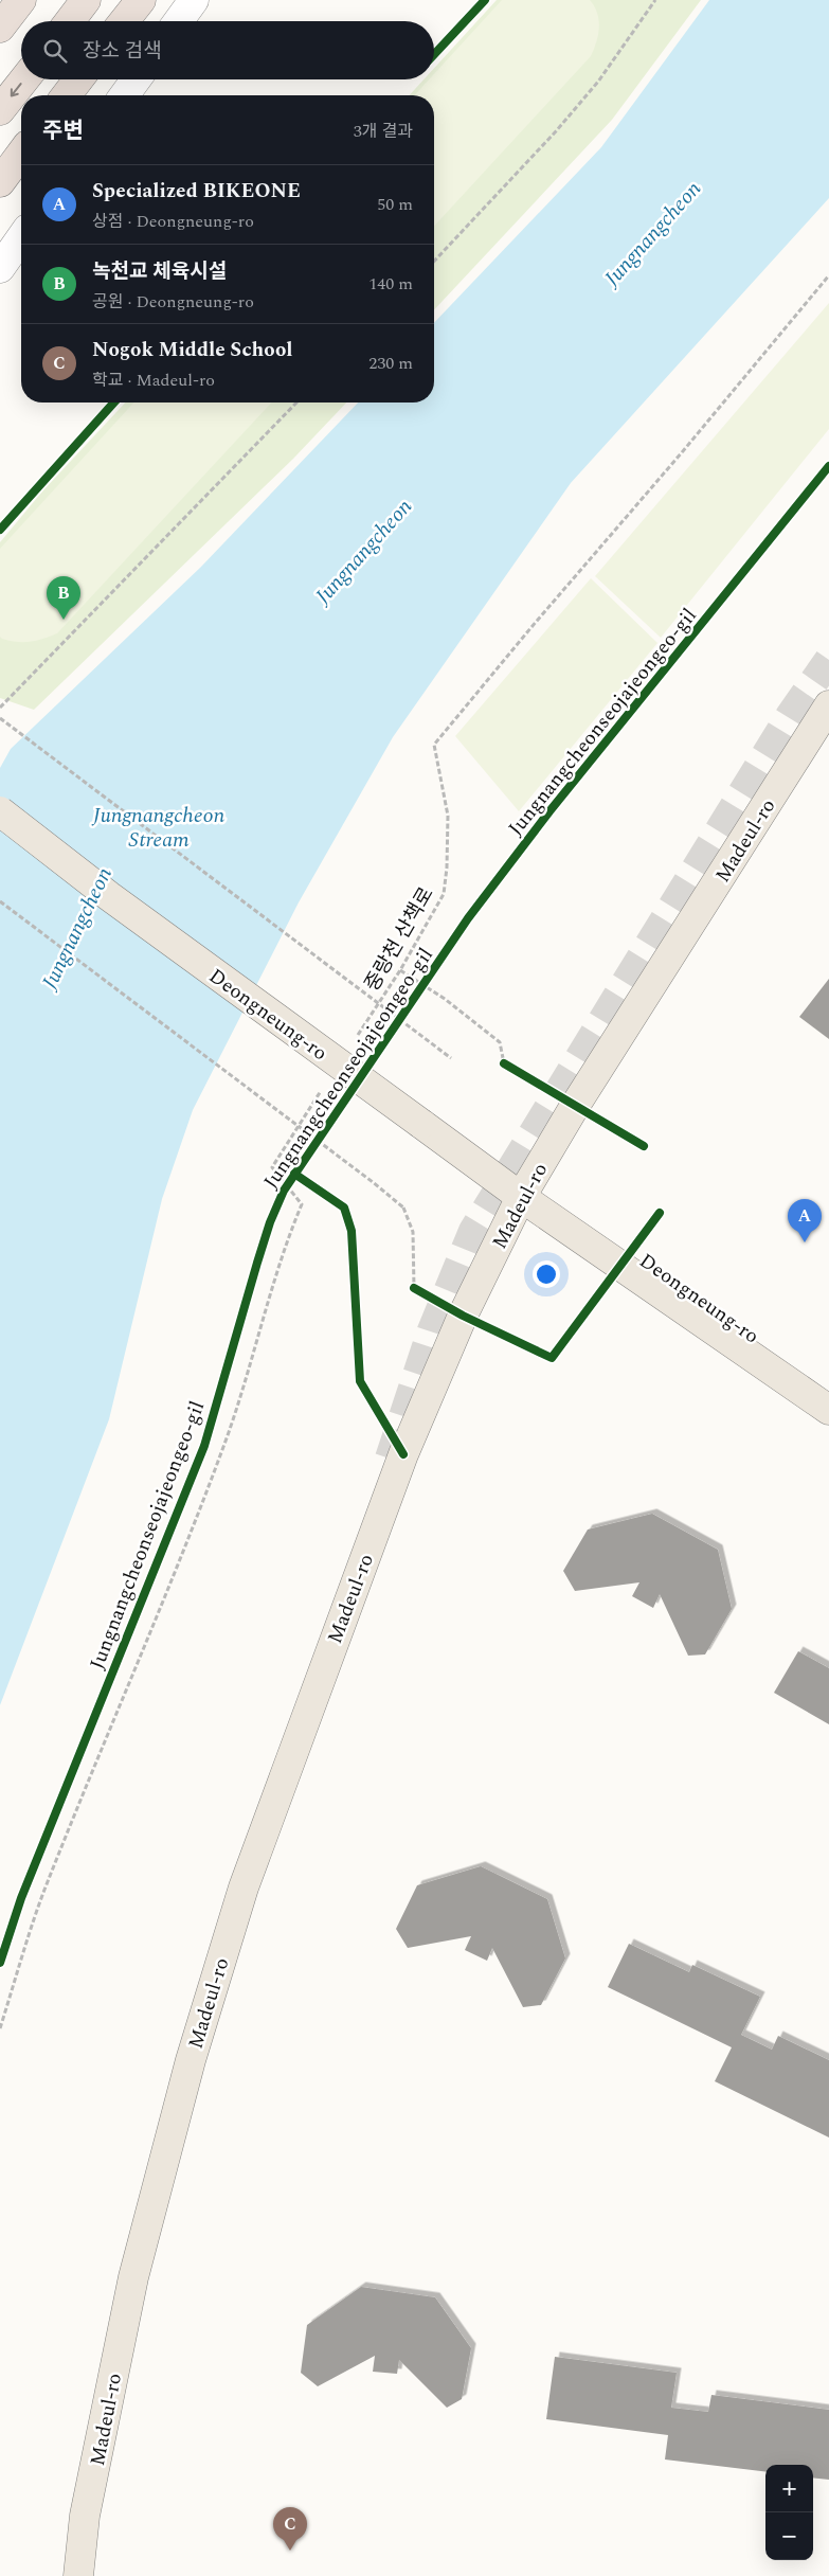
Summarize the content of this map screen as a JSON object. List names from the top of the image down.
{
  "streets": {
    "main road": ["Madeul-ro", "Deongneung-ro"],
    "path": ["중랑천 산책로"],
    "cycle path": ["Jungnangcheonseojajeongeo-gil"]
  },
  "crossings": [
    ["Madeul-ro", "Deongneung-ro"]
  ],
  "water": ["Jungnangcheon", "Jungnangcheon Stream"],
  "page": {
    "search": "장소 검색",
    "heading": ["주변", "3개 결과"],
    "list": [
      {
        "mark": "A",
        "name": "Specialized BIKEONE",
        "note": "상점 · Deongneung-ro",
        "value": "50 m"
      },
      {
        "mark": "B",
        "name": "녹천교 체육시설",
        "note": "공원 · Deongneung-ro",
        "value": "140 m"
      },
      {
        "mark": "C",
        "name": "Nogok Middle School",
        "note": "학교 · Madeul-ro",
        "value": "230 m"
      }
    ],
    "pins": ["B", "A", "C"],
    "map_buttons": ["+", "−"]
  }
}
